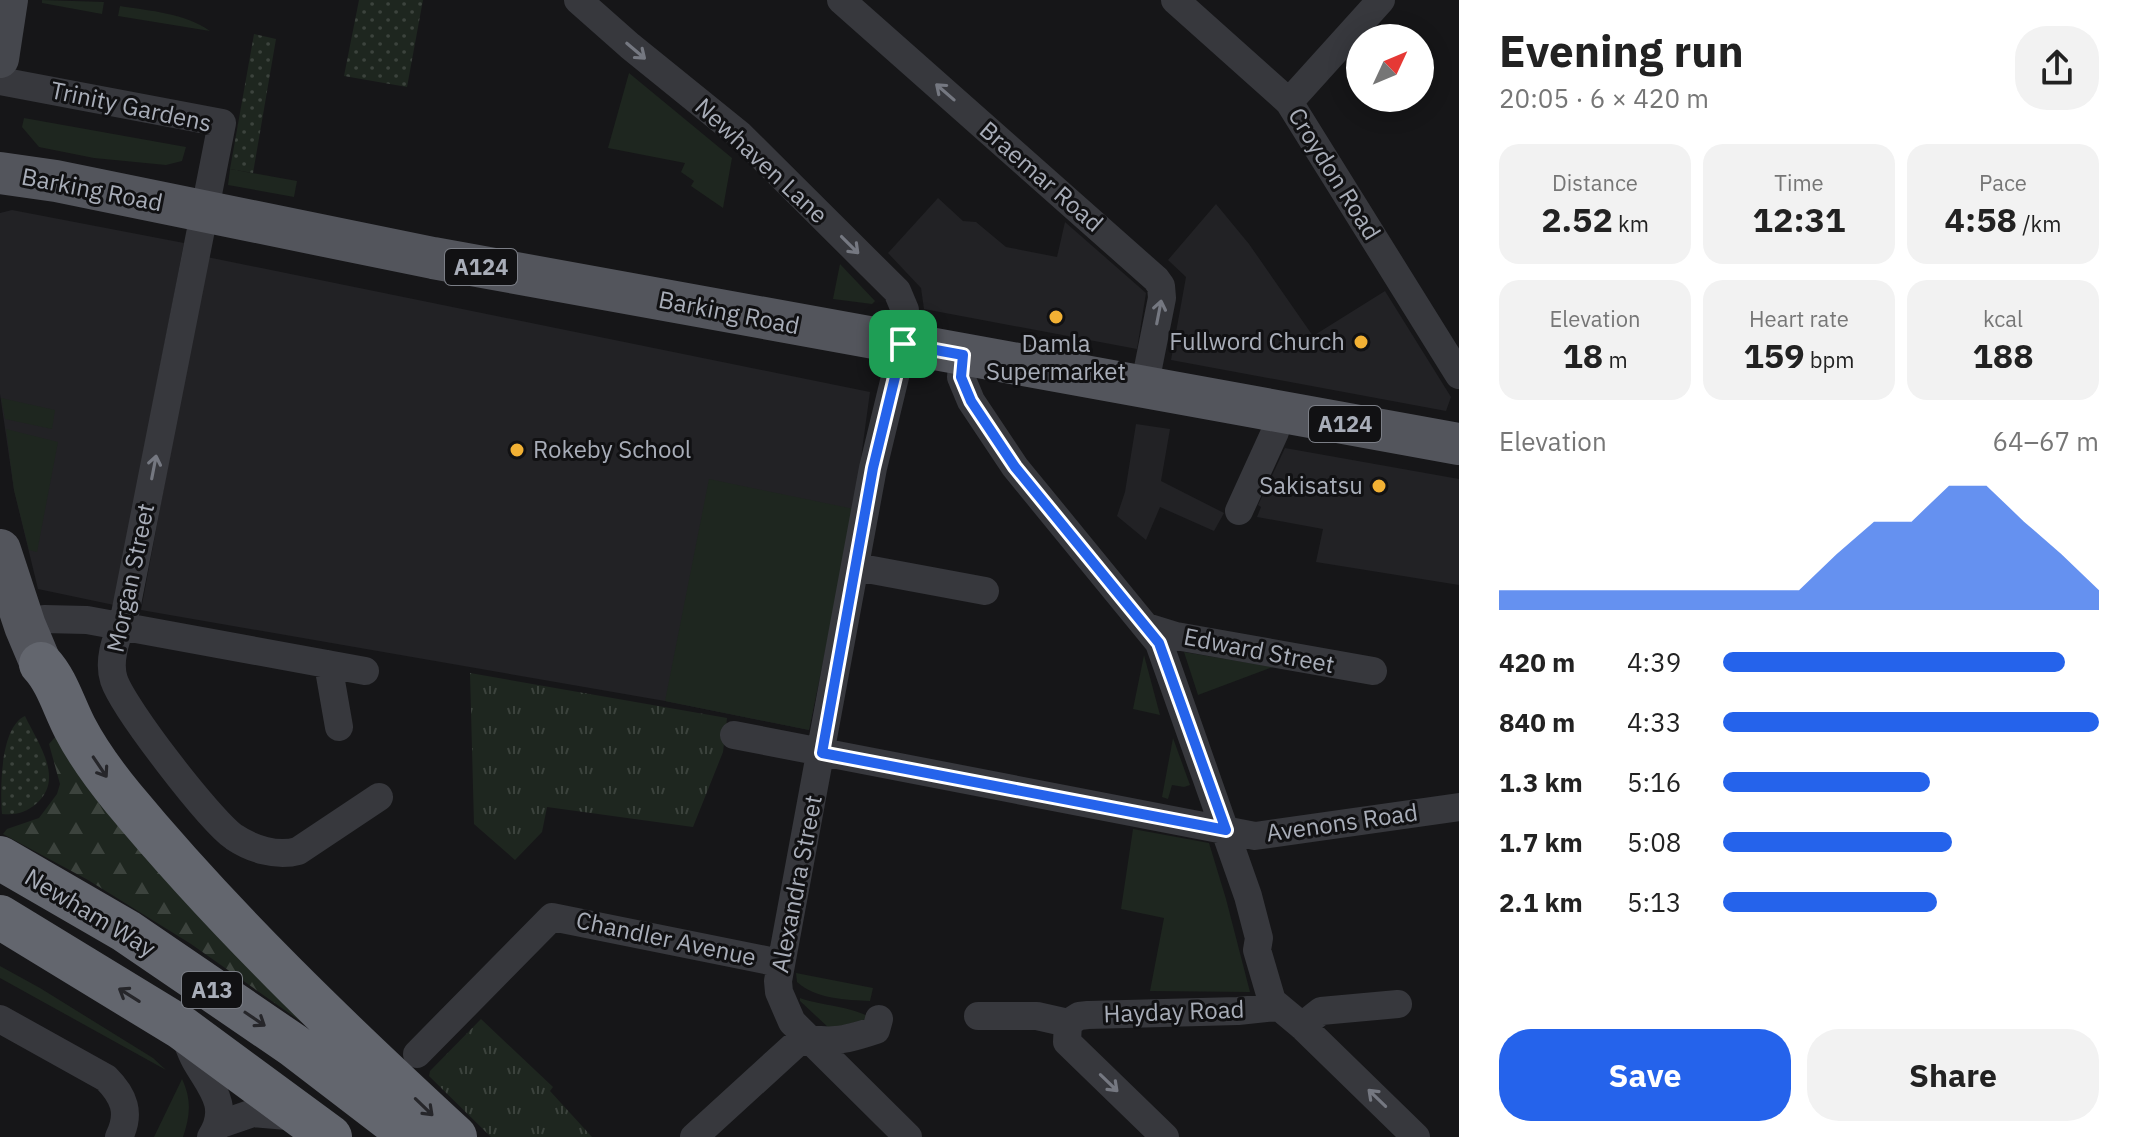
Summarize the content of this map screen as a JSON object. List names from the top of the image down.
{
  "streets": {
    "highway": ["Newham Way", "A13"],
    "main road": ["Barking Road", "A124"],
    "street": [
      "Trinity Gardens",
      "Newhaven Lane",
      "Croydon Road",
      "Braemar Road",
      "Morgan Street",
      "Edward Street",
      "Avenons Road",
      "Alexandra Street",
      "Chandler Avenue",
      "Hayday Road"
    ]
  },
  "crossings": [
    ["Trinity Gardens", "Barking Road"],
    ["Trinity Gardens", "Morgan Street"],
    ["Newhaven Lane", "Barking Road"],
    ["Newhaven Lane", "Alexandra Street"],
    ["Braemar Road", "Barking Road"],
    ["Barking Road", "Morgan Street"],
    ["Barking Road", "Alexandra Street"],
    ["Avenons Road", "Alexandra Street"],
    ["Alexandra Street", "Chandler Avenue"]
  ],
  "one_way": ["Newhaven Lane", "Braemar Road", "Morgan Street"],
  "places": [
    "Damla Supermarket",
    "Fullword Church",
    "Rokeby School",
    "Sakisatsu"
  ],
  "north": "top right",
  "page": {
    "heading": ["Evening run", "20:05 · 6 × 420 m"],
    "stats": [
      ["Distance", "2.52 km"],
      ["Time", "12:31"],
      ["Pace", "4:58 /km"],
      ["Elevation", "18 m"],
      ["Heart rate", "159 bpm"],
      ["kcal", "188"]
    ],
    "chart": ["Elevation", "64–67 m"],
    "list": [
      {
        "name": "420 m",
        "note": "4:39"
      },
      {
        "name": "840 m",
        "note": "4:33"
      },
      {
        "name": "1.3 km",
        "note": "5:16"
      },
      {
        "name": "1.7 km",
        "note": "5:08"
      },
      {
        "name": "2.1 km",
        "note": "5:13"
      }
    ],
    "buttons": ["Save", "Share"]
  }
}
